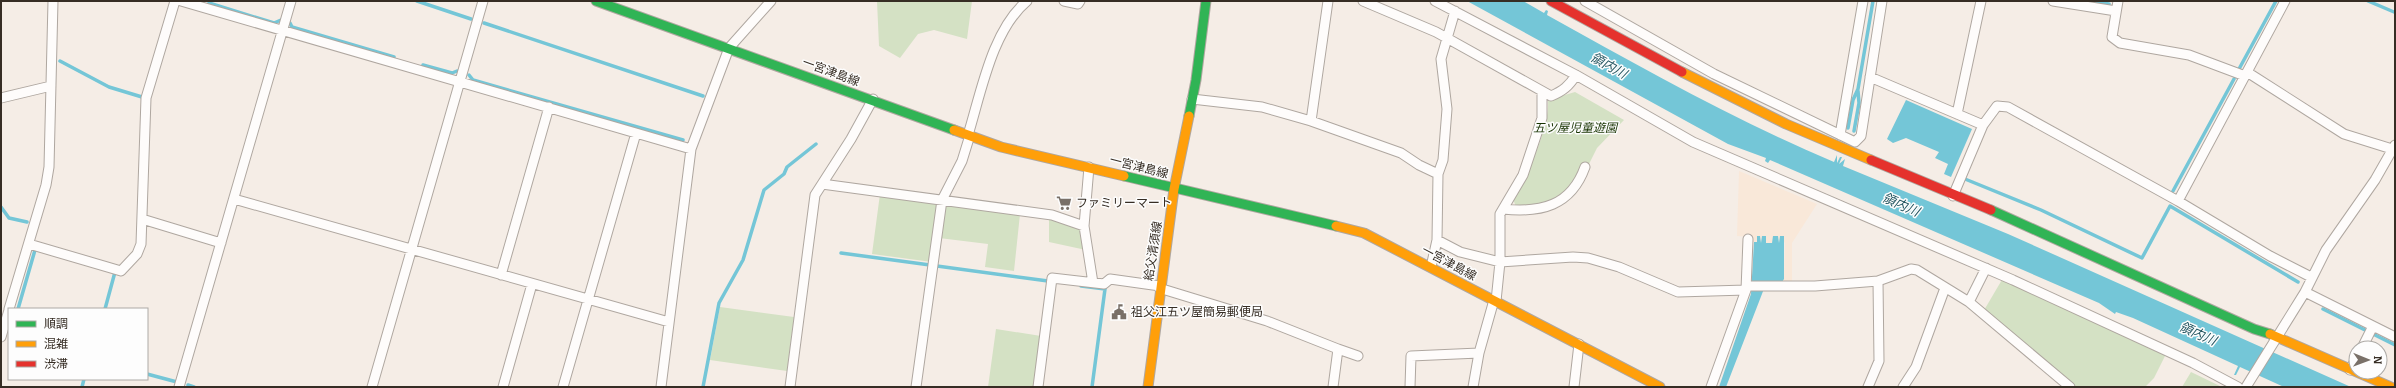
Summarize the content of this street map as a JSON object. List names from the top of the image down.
{
  "streets": {
    "main road": ["一宮津島線", "給父清須線"]
  },
  "crossings": [
    ["一宮津島線", "給父清須線"]
  ],
  "water": ["領内川"],
  "parks": ["五ツ屋児童遊園"],
  "places": {
    "supermarket": ["ファミリーマート"],
    "public building": ["祖父江五ツ屋簡易郵便局"]
  },
  "legend": ["順調", "混雑", "渋滞"],
  "north": "right"
}
